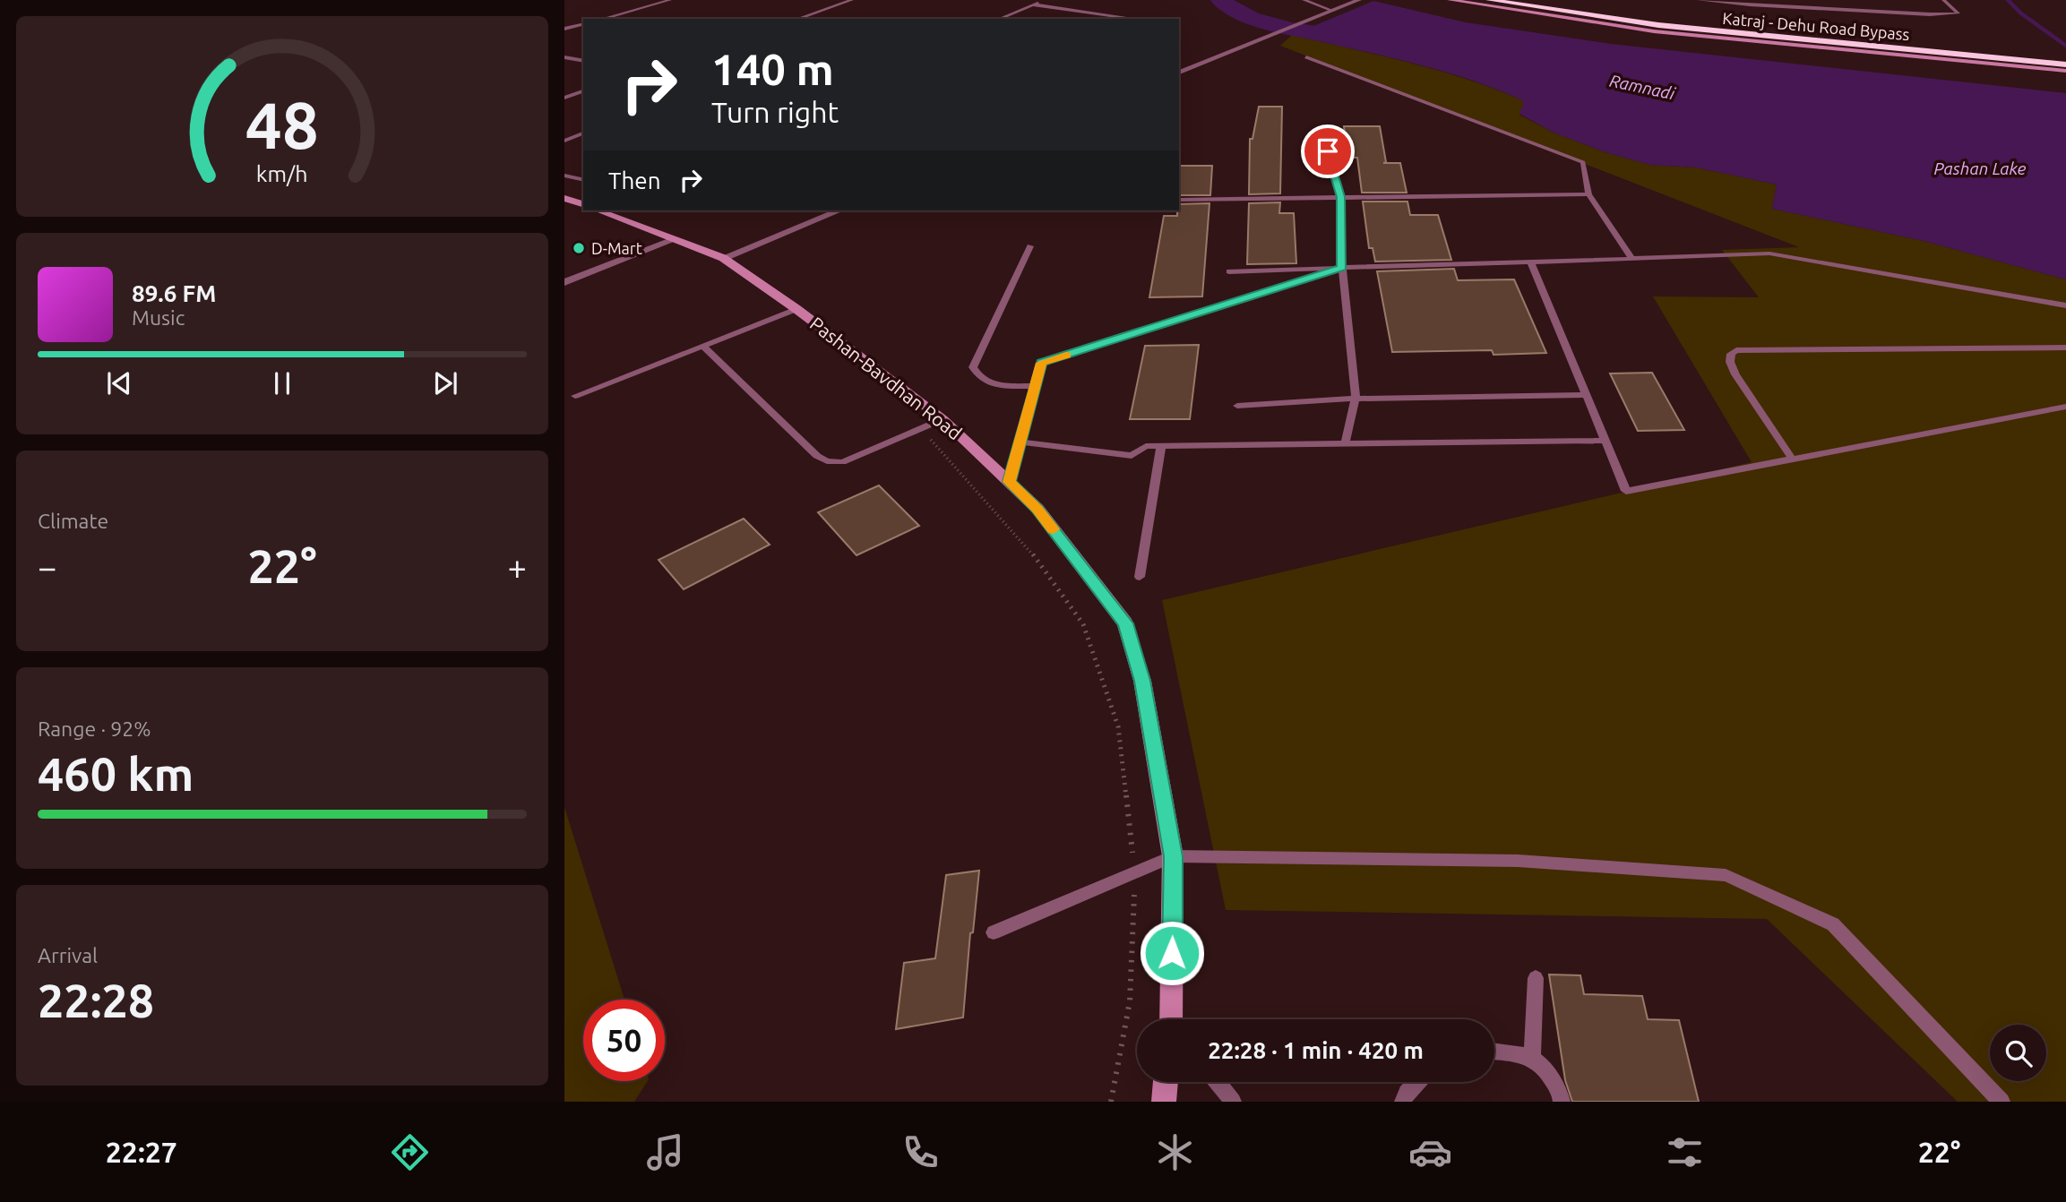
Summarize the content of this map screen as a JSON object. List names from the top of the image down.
{
  "streets": {
    "highway": ["Katraj - Dehu Road Bypass"],
    "main road": ["Pashan-Bavdhan Road"]
  },
  "water": ["Ramnadi", "Pashan Lake"],
  "places": ["D-Mart"],
  "page": {
    "turn": ["140 m", "Turn right"],
    "then": "Then",
    "song": ["89.6 FM", "Music"],
    "tile": [
      "Climate",
      ["Range · 92%", "460 km"],
      ["Arrival", "22:28"]
    ],
    "heat": ["−", "22°", "+"],
    "limit": "50",
    "trip": "22:28 · 1 min · 420 m",
    "tabs": ["22:27", "22°"],
    "gauge": ["48", "km/h"]
  }
}
